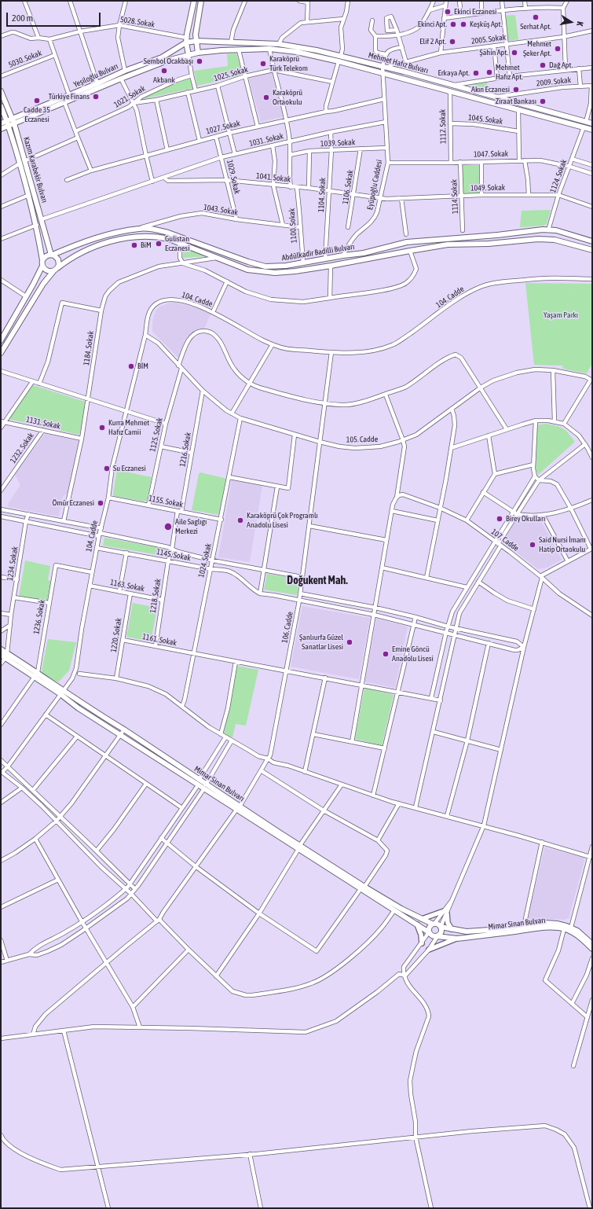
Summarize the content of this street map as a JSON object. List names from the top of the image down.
{
  "streets": {
    "main road": [
      "Mehmet Hafız Bulvarı",
      "Yeşiloğlu Bulvarı",
      "Kazım Karabekir Bulvarı",
      "Abdülkadir Badilli Bulvarı",
      "Mimar Sinan Bulvarı"
    ],
    "street": [
      "5028. Sokak",
      "2005. Sokak",
      "5030. Sokak",
      "1025. Sokak",
      "2009. Sokak",
      "1021. Sokak",
      "1045. Sokak",
      "1112. Sokak",
      "1027. Sokak",
      "1031. Sokak",
      "1039. Sokak",
      "1047. Sokak",
      "1124. Sokak",
      "1029. Sokak",
      "1041. Sokak",
      "Eyüpoğlu Caddesi",
      "1106. Sokak",
      "1049. Sokak",
      "1104. Sokak",
      "1114. Sokak",
      "1043. Sokak",
      "1100. Sokak",
      "104. Cadde",
      "1184. Sokak",
      "1131. Sokak",
      "1125. Sokak",
      "105. Cadde",
      "1232. Sokak",
      "1216. Sokak",
      "1155. Sokak",
      "107. Cadde",
      "1145. Sokak",
      "1024. Sokak",
      "1234. Sokak",
      "1163. Sokak",
      "1218. Sokak",
      "1236. Sokak",
      "106. Cadde",
      "1220. Sokak",
      "1161. Sokak"
    ]
  },
  "crossings": [
    ["5028. Sokak", "Yeşiloğlu Bulvarı"],
    ["2005. Sokak", "Mehmet Hafız Bulvarı"],
    ["2005. Sokak", "Eyüpoğlu Caddesi"],
    ["Mehmet Hafız Bulvarı", "Yeşiloğlu Bulvarı"],
    ["Mehmet Hafız Bulvarı", "2009. Sokak"],
    ["Mehmet Hafız Bulvarı", "1112. Sokak"],
    ["Mehmet Hafız Bulvarı", "1124. Sokak"],
    ["Mehmet Hafız Bulvarı", "Eyüpoğlu Caddesi"],
    ["1025. Sokak", "1021. Sokak"],
    ["Yeşiloğlu Bulvarı", "Kazım Karabekir Bulvarı"],
    ["1045. Sokak", "1112. Sokak"],
    ["1112. Sokak", "1047. Sokak"],
    ["1027. Sokak", "1029. Sokak"],
    ["1027. Sokak", "Eyüpoğlu Caddesi"],
    ["1031. Sokak", "Kazım Karabekir Bulvarı"],
    ["1031. Sokak", "1029. Sokak"],
    ["1031. Sokak", "1041. Sokak"],
    ["1031. Sokak", "Eyüpoğlu Caddesi"],
    ["1031. Sokak", "1104. Sokak"],
    ["1039. Sokak", "Eyüpoğlu Caddesi"],
    ["1039. Sokak", "1106. Sokak"],
    ["1039. Sokak", "1104. Sokak"],
    ["1047. Sokak", "1124. Sokak"],
    ["1047. Sokak", "Eyüpoğlu Caddesi"],
    ["1047. Sokak", "1114. Sokak"],
    ["Kazım Karabekir Bulvarı", "Abdülkadir Badilli Bulvarı"],
    ["1124. Sokak", "1049. Sokak"],
    ["1124. Sokak", "Abdülkadir Badilli Bulvarı"],
    ["1029. Sokak", "1041. Sokak"],
    ["1029. Sokak", "1043. Sokak"],
    ["1041. Sokak", "Eyüpoğlu Caddesi"],
    ["1041. Sokak", "1106. Sokak"],
    ["1041. Sokak", "1049. Sokak"],
    ["1041. Sokak", "1104. Sokak"],
    ["1041. Sokak", "1100. Sokak"],
    ["Eyüpoğlu Caddesi", "1049. Sokak"],
    ["Eyüpoğlu Caddesi", "Abdülkadir Badilli Bulvarı"],
    ["1049. Sokak", "1114. Sokak"],
    ["1104. Sokak", "Abdülkadir Badilli Bulvarı"],
    ["1043. Sokak", "1100. Sokak"],
    ["1043. Sokak", "Abdülkadir Badilli Bulvarı"],
    ["1100. Sokak", "Abdülkadir Badilli Bulvarı"],
    ["Abdülkadir Badilli Bulvarı", "1184. Sokak"],
    ["104. Cadde", "105. Cadde"],
    ["104. Cadde", "1155. Sokak"],
    ["104. Cadde", "1145. Sokak"],
    ["104. Cadde", "1163. Sokak"],
    ["104. Cadde", "1236. Sokak"],
    ["104. Cadde", "106. Cadde"],
    ["104. Cadde", "Mimar Sinan Bulvarı"],
    ["1184. Sokak", "1131. Sokak"],
    ["1131. Sokak", "1232. Sokak"],
    ["1125. Sokak", "105. Cadde"],
    ["1125. Sokak", "1155. Sokak"],
    ["105. Cadde", "1216. Sokak"],
    ["105. Cadde", "1024. Sokak"],
    ["105. Cadde", "106. Cadde"],
    ["1216. Sokak", "1155. Sokak"],
    ["1216. Sokak", "1218. Sokak"],
    ["1155. Sokak", "1024. Sokak"],
    ["1145. Sokak", "1024. Sokak"],
    ["1145. Sokak", "1218. Sokak"],
    ["1024. Sokak", "1161. Sokak"],
    ["1234. Sokak", "Mimar Sinan Bulvarı"],
    ["1163. Sokak", "1218. Sokak"],
    ["1163. Sokak", "1220. Sokak"],
    ["1218. Sokak", "1161. Sokak"],
    ["1236. Sokak", "Mimar Sinan Bulvarı"],
    ["106. Cadde", "1161. Sokak"],
    ["106. Cadde", "Mimar Sinan Bulvarı"],
    ["1220. Sokak", "1161. Sokak"]
  ],
  "districts": ["Doğukent Mah."],
  "parks": ["Yaşam Parkı"],
  "places": [
    "Ekinci Eczanesi",
    "Serhat Apt.",
    "Ekinci Apt.",
    "Keşküş Apt.",
    "Elif 2 Apt.",
    "Mehmet Şeker Apt.",
    "Şahin Apt.",
    "Sembol Ocakbaşı",
    "Karaköprü Türk Telekom",
    "Dağ Apt.",
    "Akbank",
    "Mehmet Hafız Apt.",
    "Erkaya Apt.",
    "Akın Eczanesi",
    "Türkiye Finans",
    "Karaköprü Ortaokulu",
    "Cadde 35 Eczanesi",
    "Ziraat Bankası",
    "Gulistan Eczanesi",
    "BiM",
    "BİM",
    "Kurra Mehmet Hafız Camii",
    "Su Eczanesi",
    "Ömür Eczanesi",
    "Birey Okulları",
    "Karaköprü Çok Programlı Anadolu Lisesi",
    "Aile Saglıgı Merkezi",
    "Said Nursi İmam Hatip Ortaokulu",
    "Şanlıurfa Güzel Sanatlar Lisesi",
    "Emine Göncü Anadolu Lisesi"
  ],
  "scale_bar": "200 m",
  "north": "right"
}
